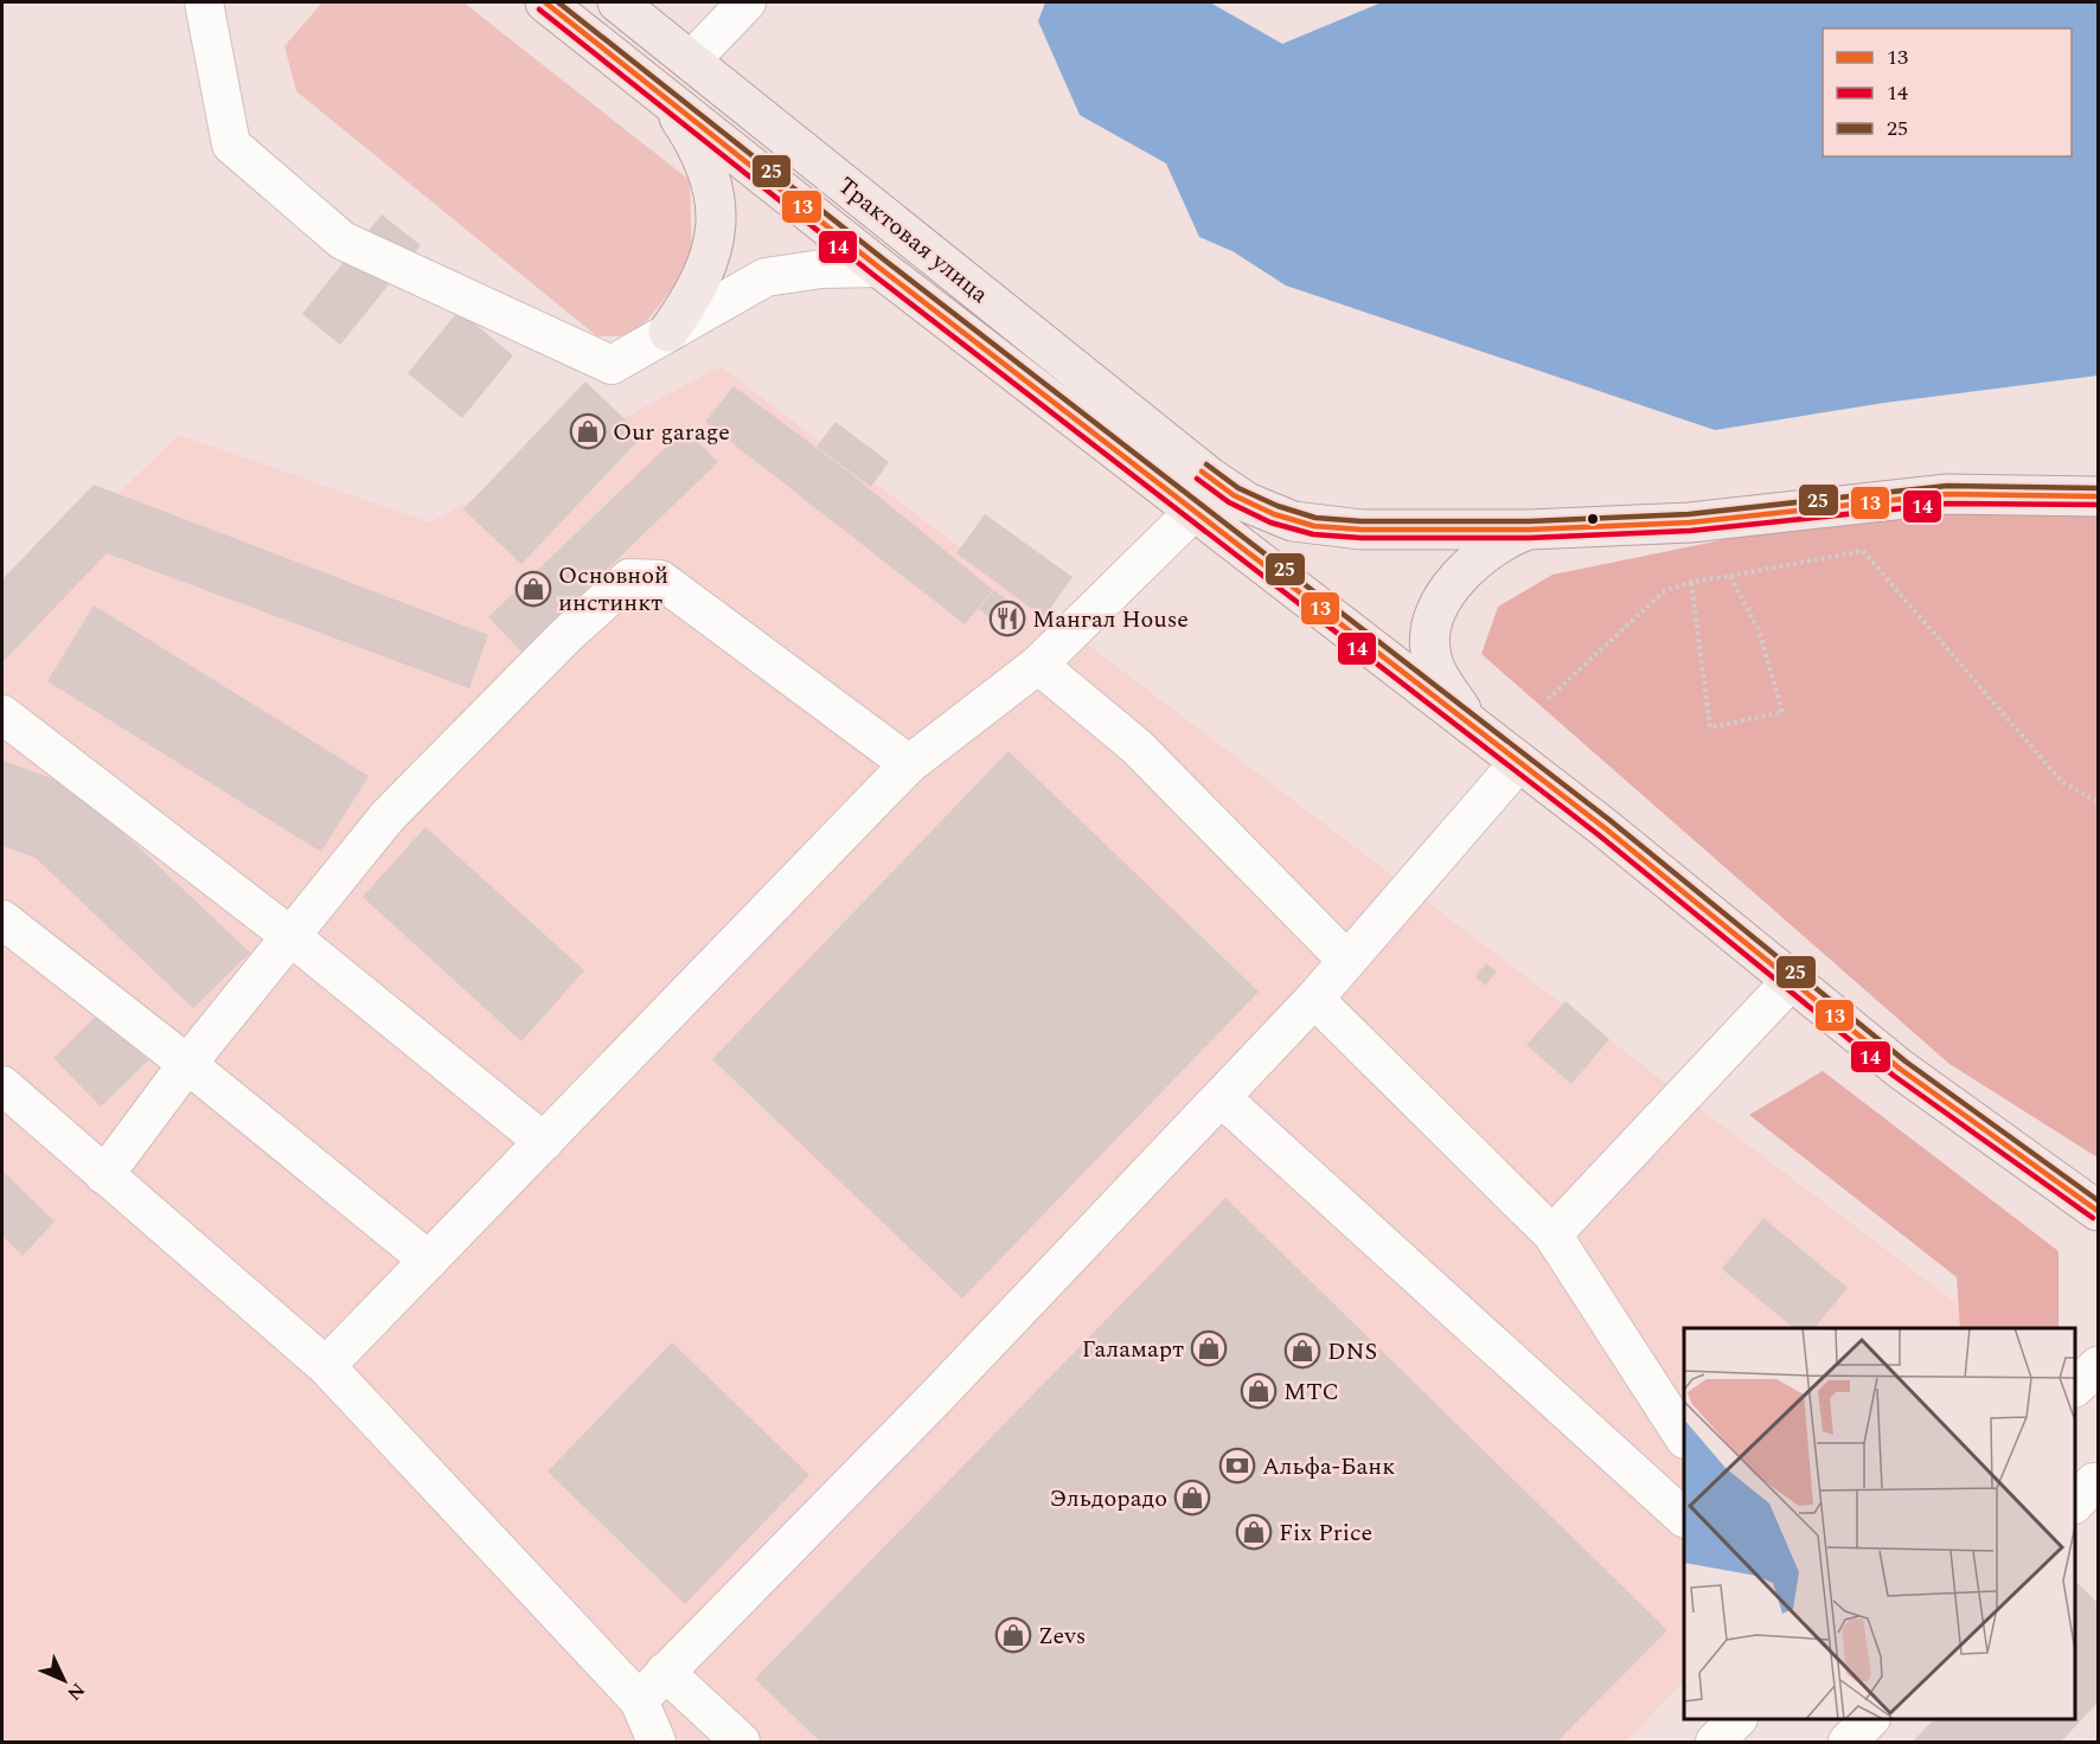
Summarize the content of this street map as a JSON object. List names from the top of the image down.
{
  "streets": {
    "main road": ["Трактовая улица"]
  },
  "places": {
    "shop": [
      "Our garage",
      "Основной инстинкт",
      "Галамарт",
      "DNS",
      "МТС",
      "Эльдорадо",
      "Fix Price",
      "Zevs"
    ],
    "restaurant": ["Мангал House"],
    "bank": ["Альфа-Банк"]
  },
  "lines": ["transit line 13", "transit line 25", "transit line 14"],
  "legend": ["13", "14", "25"],
  "north": "bottom right"
}
